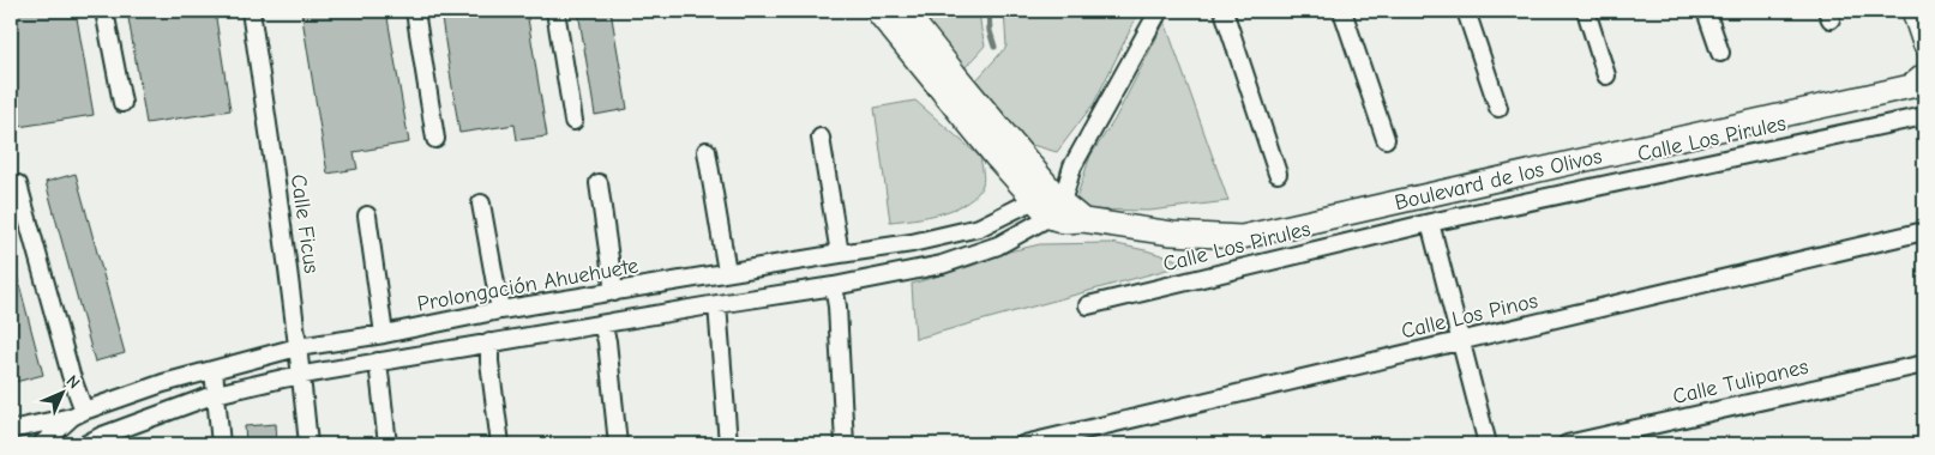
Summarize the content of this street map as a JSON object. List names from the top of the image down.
{
  "streets": {
    "street": [
      "Calle Los Pirules",
      "Boulevard de los Olivos",
      "Calle Ficus",
      "Prolongación Ahuehuete",
      "Calle Los Pinos",
      "Calle Tulipanes"
    ]
  },
  "crossings": [
    ["Boulevard de los Olivos", "Prolongación Ahuehuete"],
    ["Calle Ficus", "Prolongación Ahuehuete"]
  ],
  "north": "top right"
}
